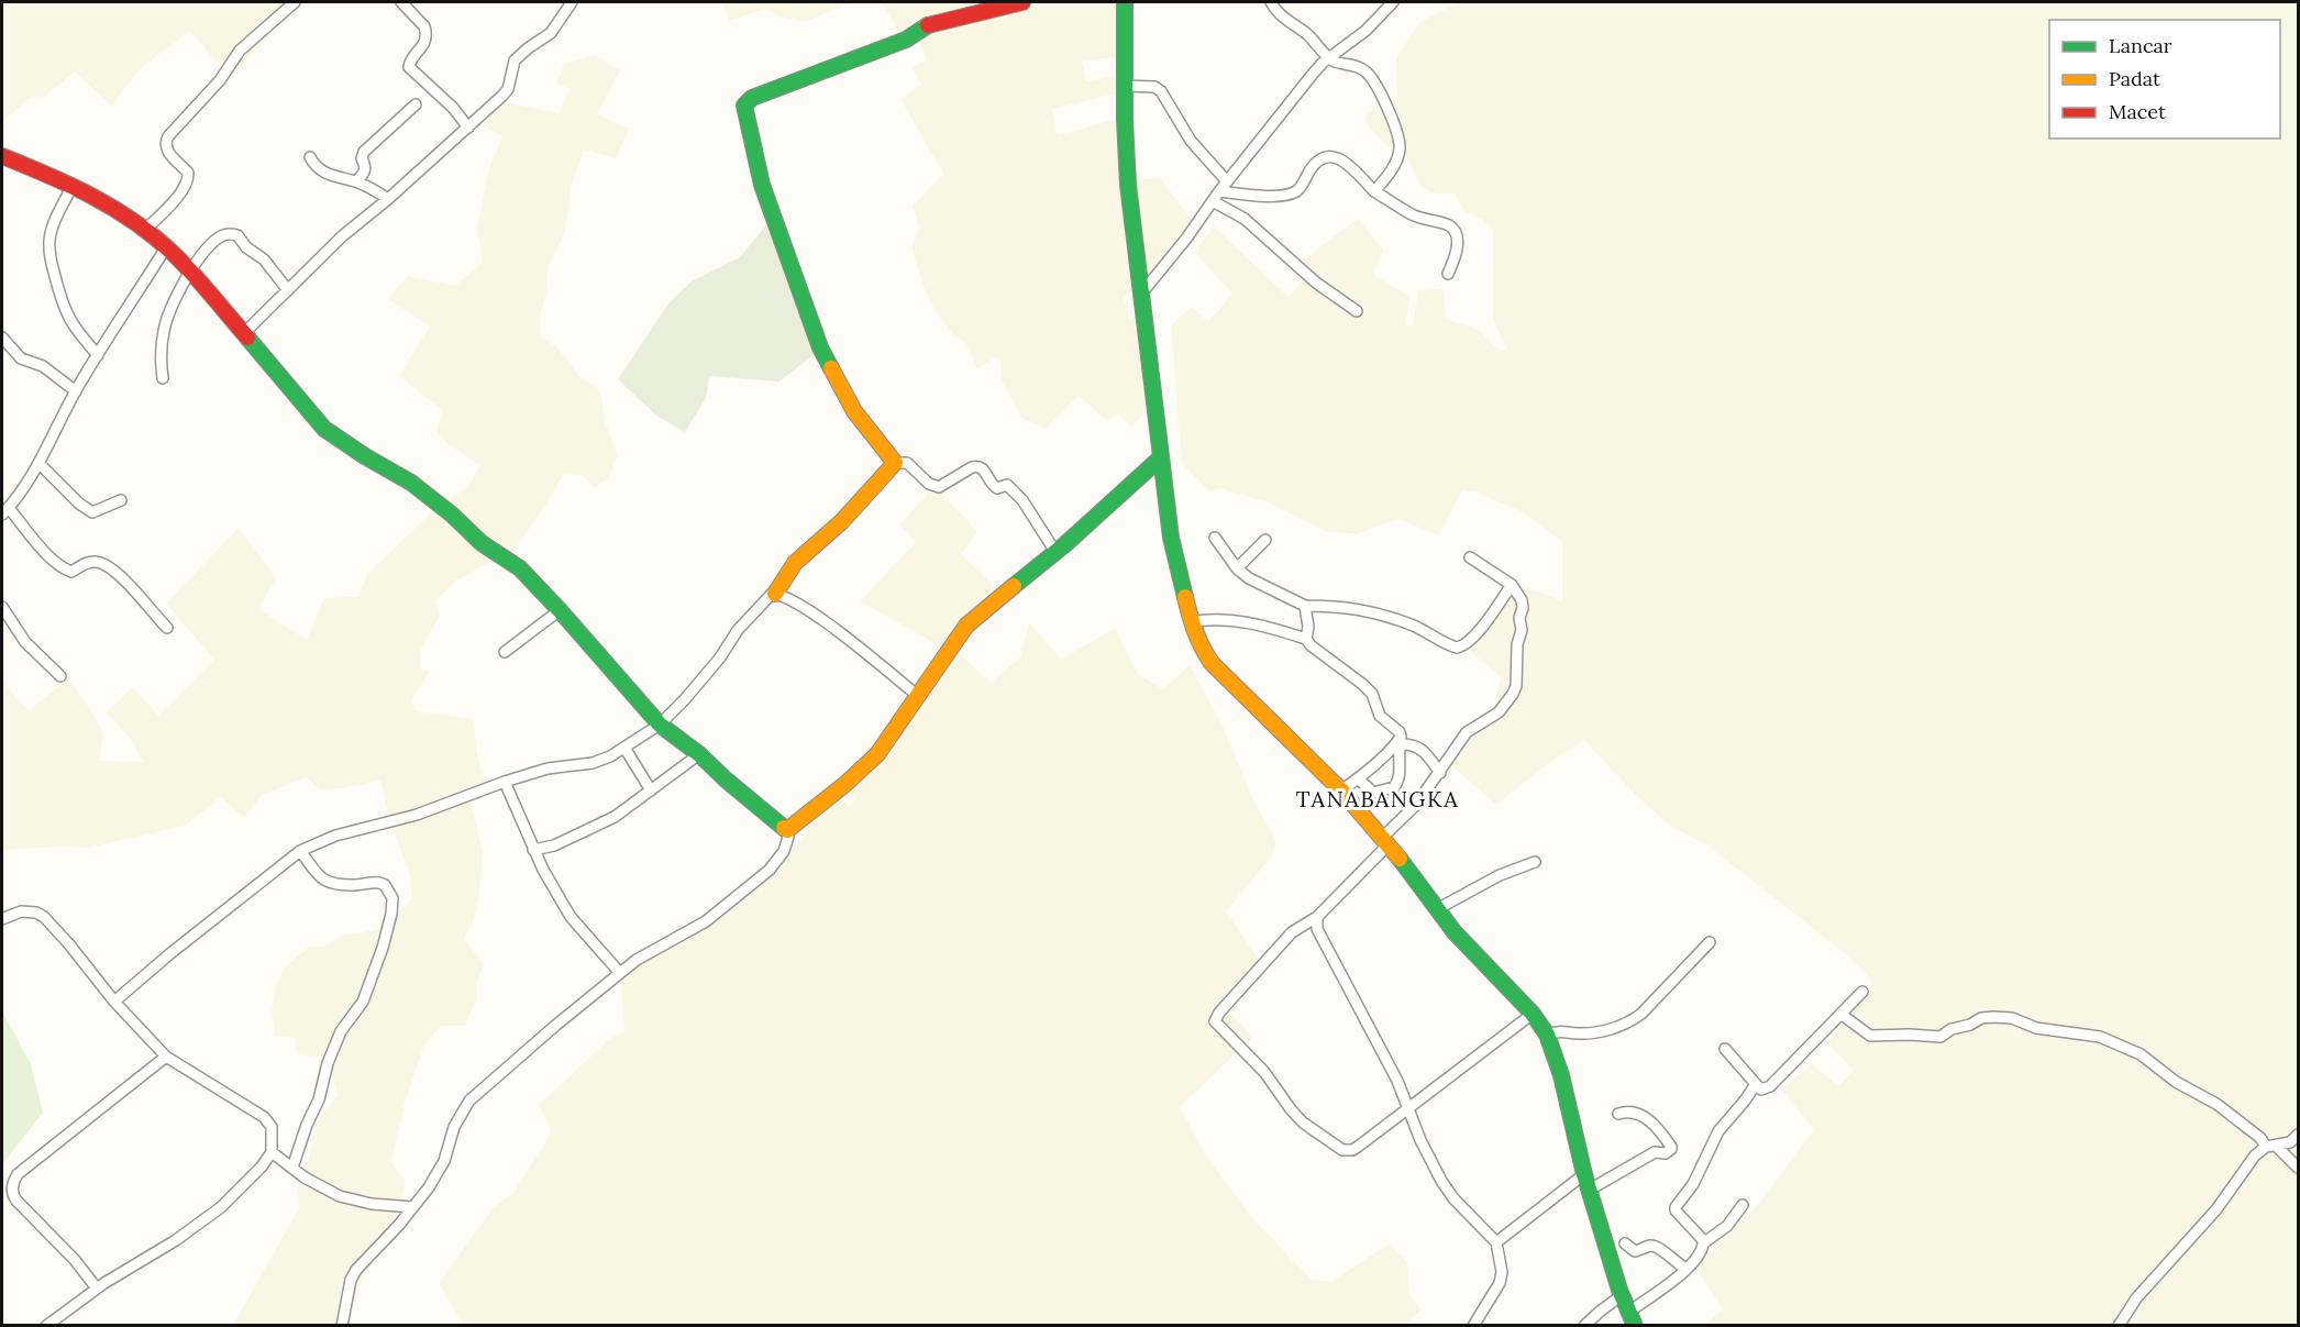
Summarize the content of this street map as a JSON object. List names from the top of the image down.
{
  "districts": ["TANABANGKA"],
  "legend": ["Lancar", "Padat", "Macet"]
}
